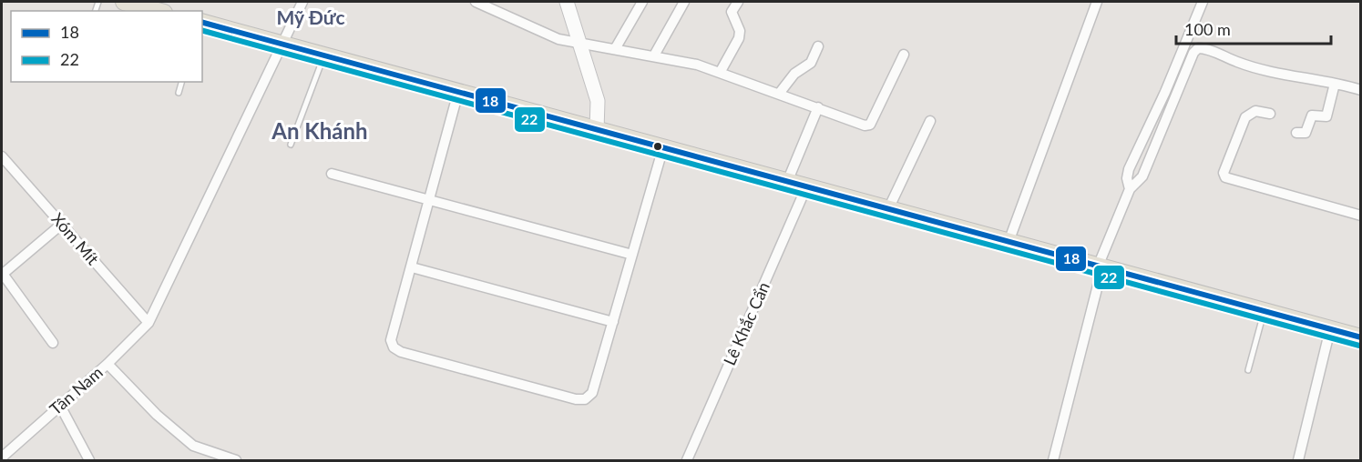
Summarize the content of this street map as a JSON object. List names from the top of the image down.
{
  "streets": {
    "street": ["Xóm Mít", "Lê Khắc Cẩn", "Tân Nam"]
  },
  "crossings": [
    ["Xóm Mít", "Tân Nam"]
  ],
  "districts": ["Mỹ Đức", "An Khánh"],
  "lines": ["transit line 18", "transit line 22"],
  "legend": ["18", "22"],
  "scale_bar": "100 m"
}
